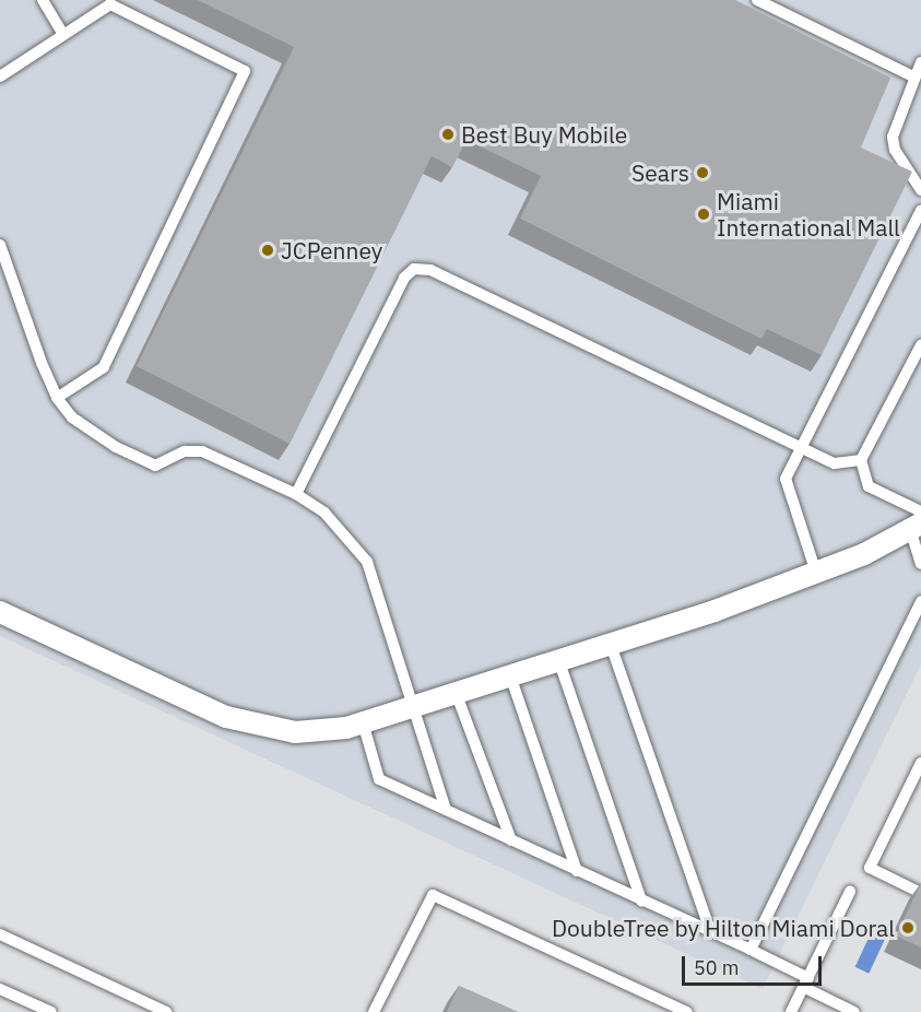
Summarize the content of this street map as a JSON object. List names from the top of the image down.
{
  "places": [
    "Best Buy Mobile",
    "Sears",
    "Miami International Mall",
    "JCPenney",
    "DoubleTree by Hilton Miami Doral"
  ],
  "scale_bar": "50 m"
}
